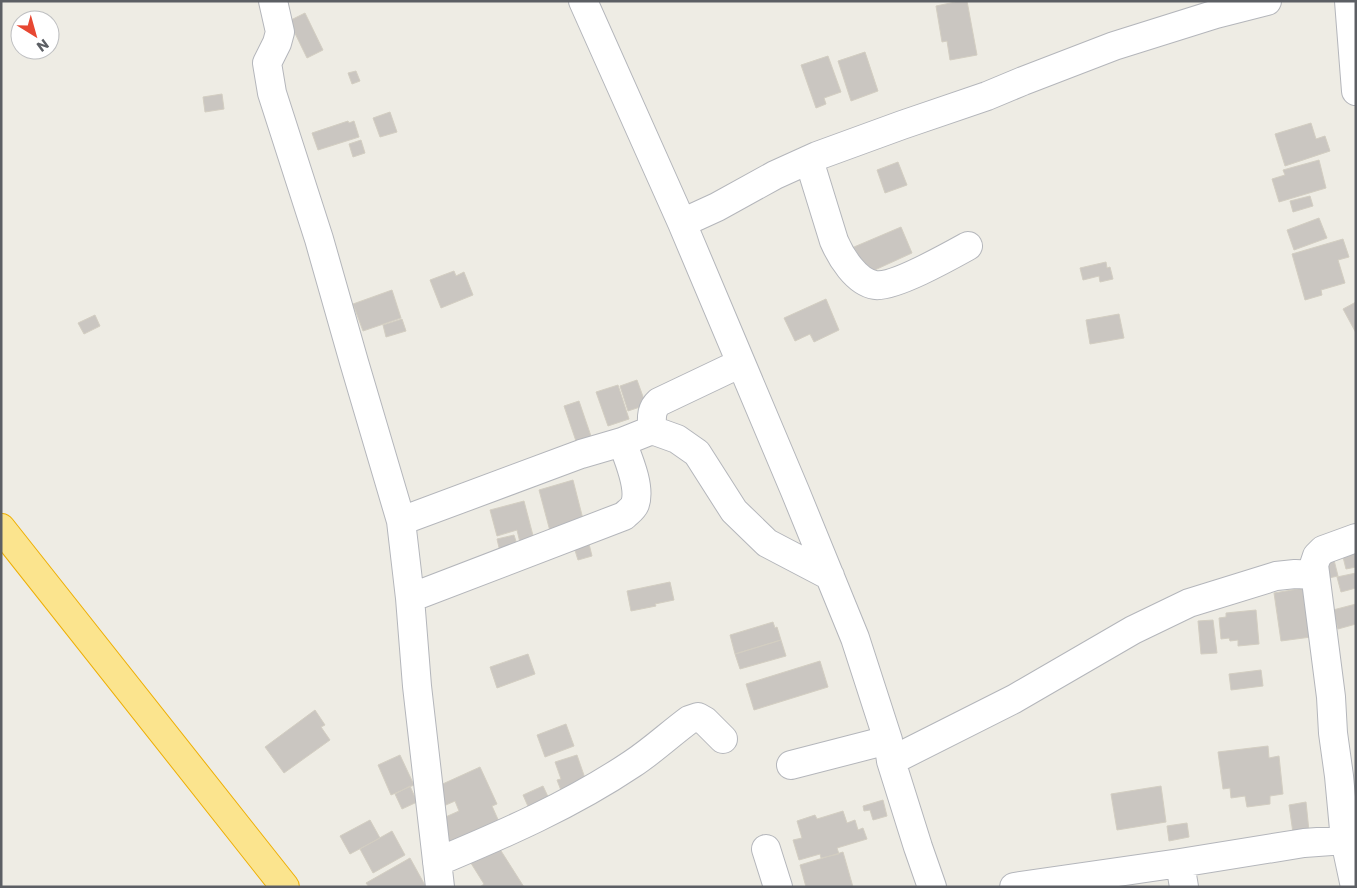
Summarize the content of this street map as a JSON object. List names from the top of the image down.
{
  "north": "bottom right"
}
